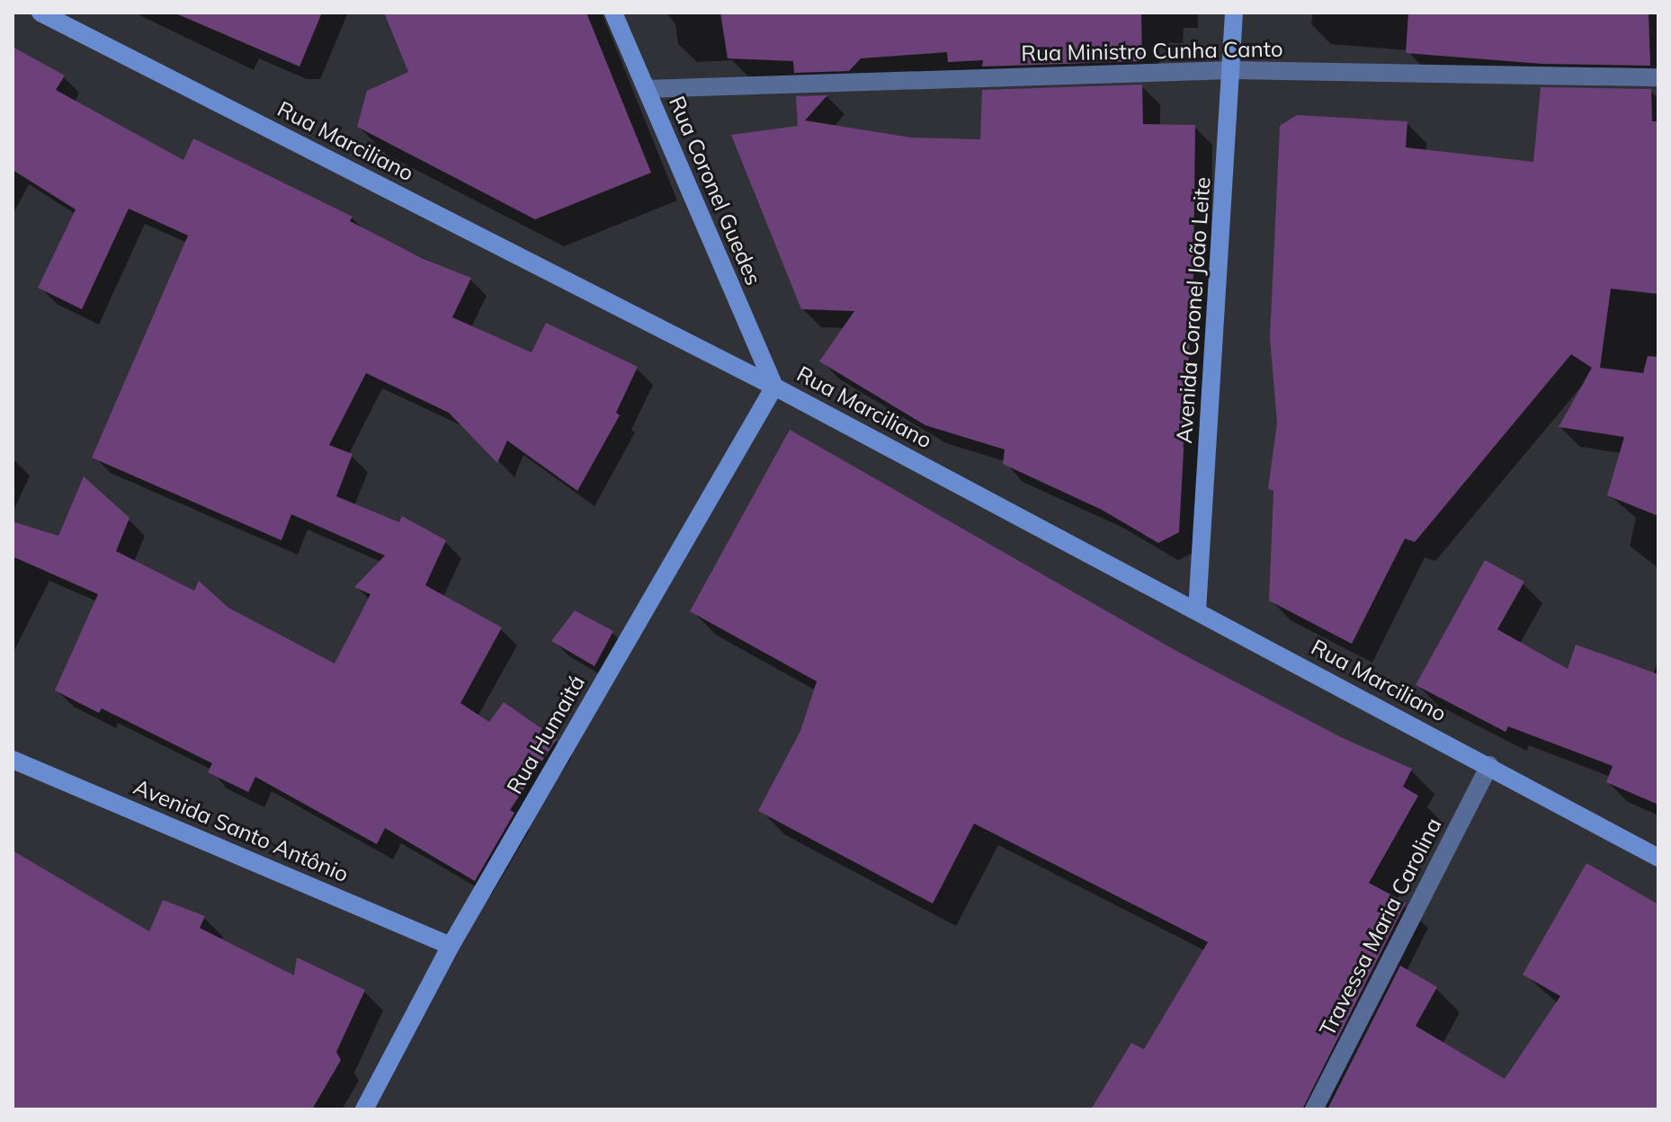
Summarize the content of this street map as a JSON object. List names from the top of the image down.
{
  "streets": {
    "street": [
      "Rua Ministro Cunha Canto",
      "Rua Marciliano",
      "Rua Coronel Guedes",
      "Avenida Coronel João Leite",
      "Rua Humaitá",
      "Avenida Santo Antônio",
      "Travessa Maria Carolina"
    ]
  },
  "crossings": [
    ["Rua Ministro Cunha Canto", "Rua Coronel Guedes"],
    ["Rua Ministro Cunha Canto", "Avenida Coronel João Leite"],
    ["Rua Marciliano", "Rua Coronel Guedes"],
    ["Rua Marciliano", "Avenida Coronel João Leite"],
    ["Rua Marciliano", "Rua Humaitá"],
    ["Rua Marciliano", "Travessa Maria Carolina"],
    ["Rua Coronel Guedes", "Rua Humaitá"],
    ["Rua Humaitá", "Avenida Santo Antônio"]
  ]
}
